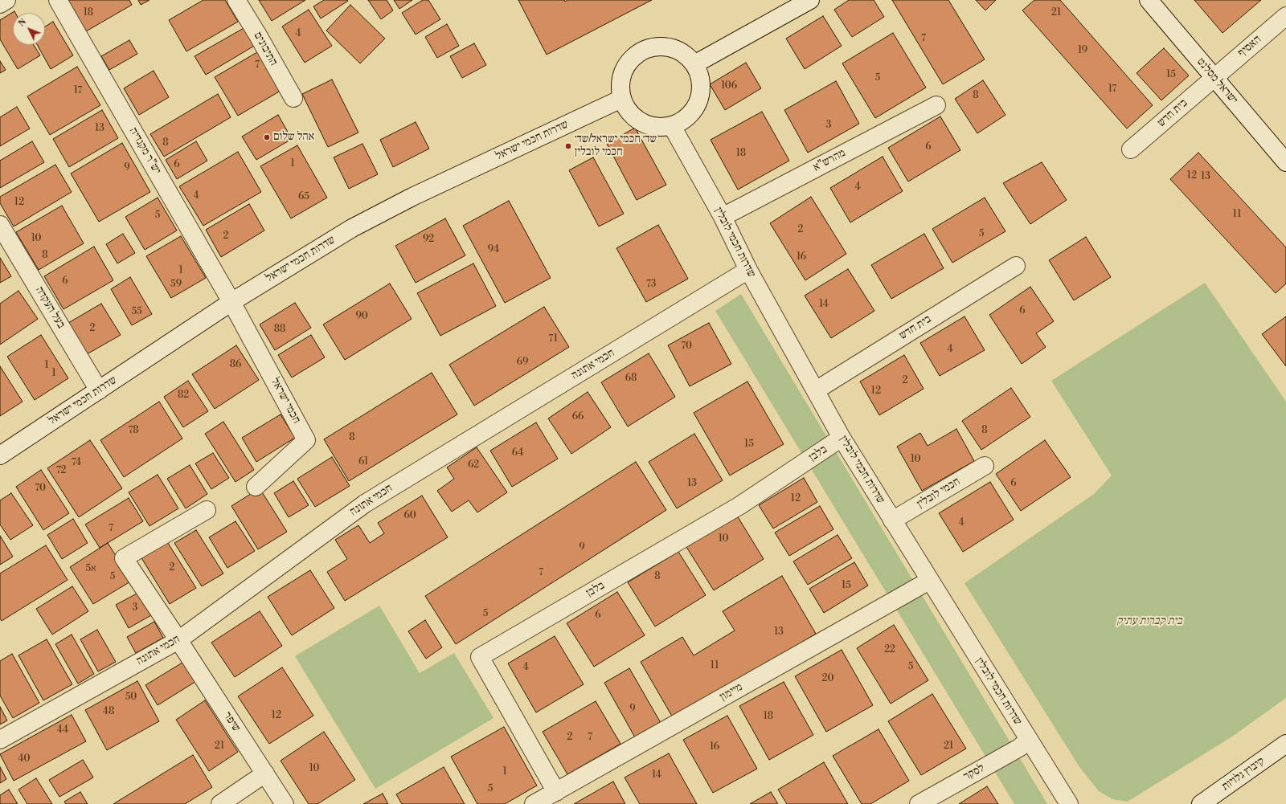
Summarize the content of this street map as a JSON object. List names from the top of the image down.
{
  "streets": {
    "street": [
      "האסיף",
      "התיבונים",
      "ישראל מסלנט",
      "בית חדש",
      "שדרות חכמי ישראל",
      "יש\"ר מקנדיה",
      "מהרש\"א",
      "שדרות חכמי לובלין",
      "בעל העקדה",
      "חכמי אתונה",
      "חכמי ישראל",
      "בלבן",
      "חכמי לובלין",
      "מיימון",
      "שיפר",
      "לסקר",
      "קיבוץ גלויות"
    ]
  },
  "crossings": [
    ["האסיף", "ישראל מסלנט"],
    ["האסיף", "בית חדש"],
    ["ישראל מסלנט", "בית חדש"],
    ["בית חדש", "שדרות חכמי לובלין"],
    ["שדרות חכמי ישראל", "יש\"ר מקנדיה"],
    ["שדרות חכמי ישראל", "שדרות חכמי לובלין"],
    ["שדרות חכמי ישראל", "בעל העקדה"],
    ["שדרות חכמי ישראל", "חכמי ישראל"],
    ["יש\"ר מקנדיה", "חכמי ישראל"],
    ["מהרש\"א", "שדרות חכמי לובלין"],
    ["שדרות חכמי לובלין", "חכמי אתונה"],
    ["שדרות חכמי לובלין", "בלבן"],
    ["שדרות חכמי לובלין", "חכמי לובלין"],
    ["שדרות חכמי לובלין", "מיימון"],
    ["שדרות חכמי לובלין", "לסקר"],
    ["חכמי אתונה", "שיפר"],
    ["בלבן", "מיימון"]
  ],
  "parks": ["בית קברות עתיק"],
  "places": ["אהל שלום", "שד׳ חכמי ישראל/שד׳ חכמי לובלין"],
  "house_numbers": [
    "18",
    "21",
    "4",
    "7",
    "19",
    "7",
    "15",
    "5",
    "106",
    "17",
    "17",
    "8",
    "3",
    "13",
    "8",
    "6",
    "18",
    "1",
    "6",
    "9",
    "12",
    "13",
    "4",
    "4",
    "65",
    "12",
    "11",
    "5",
    "2",
    "5",
    "2",
    "10",
    "92",
    "94",
    "8",
    "16",
    "1",
    "6",
    "59",
    "73",
    "14",
    "6",
    "55",
    "90",
    "2",
    "88",
    "71",
    "70",
    "4",
    "69",
    "86",
    "1",
    "1",
    "68",
    "2",
    "12",
    "82",
    "66",
    "78",
    "8",
    "8",
    "15",
    "64",
    "10",
    "61",
    "74",
    "62",
    "72",
    "13",
    "6",
    "70",
    "12",
    "60",
    "4",
    "7",
    "10",
    "9",
    "2",
    "5א",
    "7",
    "5",
    "8",
    "15",
    "3",
    "5",
    "6",
    "13",
    "22",
    "11",
    "5",
    "4",
    "20",
    "50",
    "9",
    "48",
    "12",
    "18",
    "44",
    "2",
    "7",
    "21",
    "21",
    "16",
    "40",
    "10",
    "1",
    "14",
    "5"
  ],
  "north": "top left"
}
